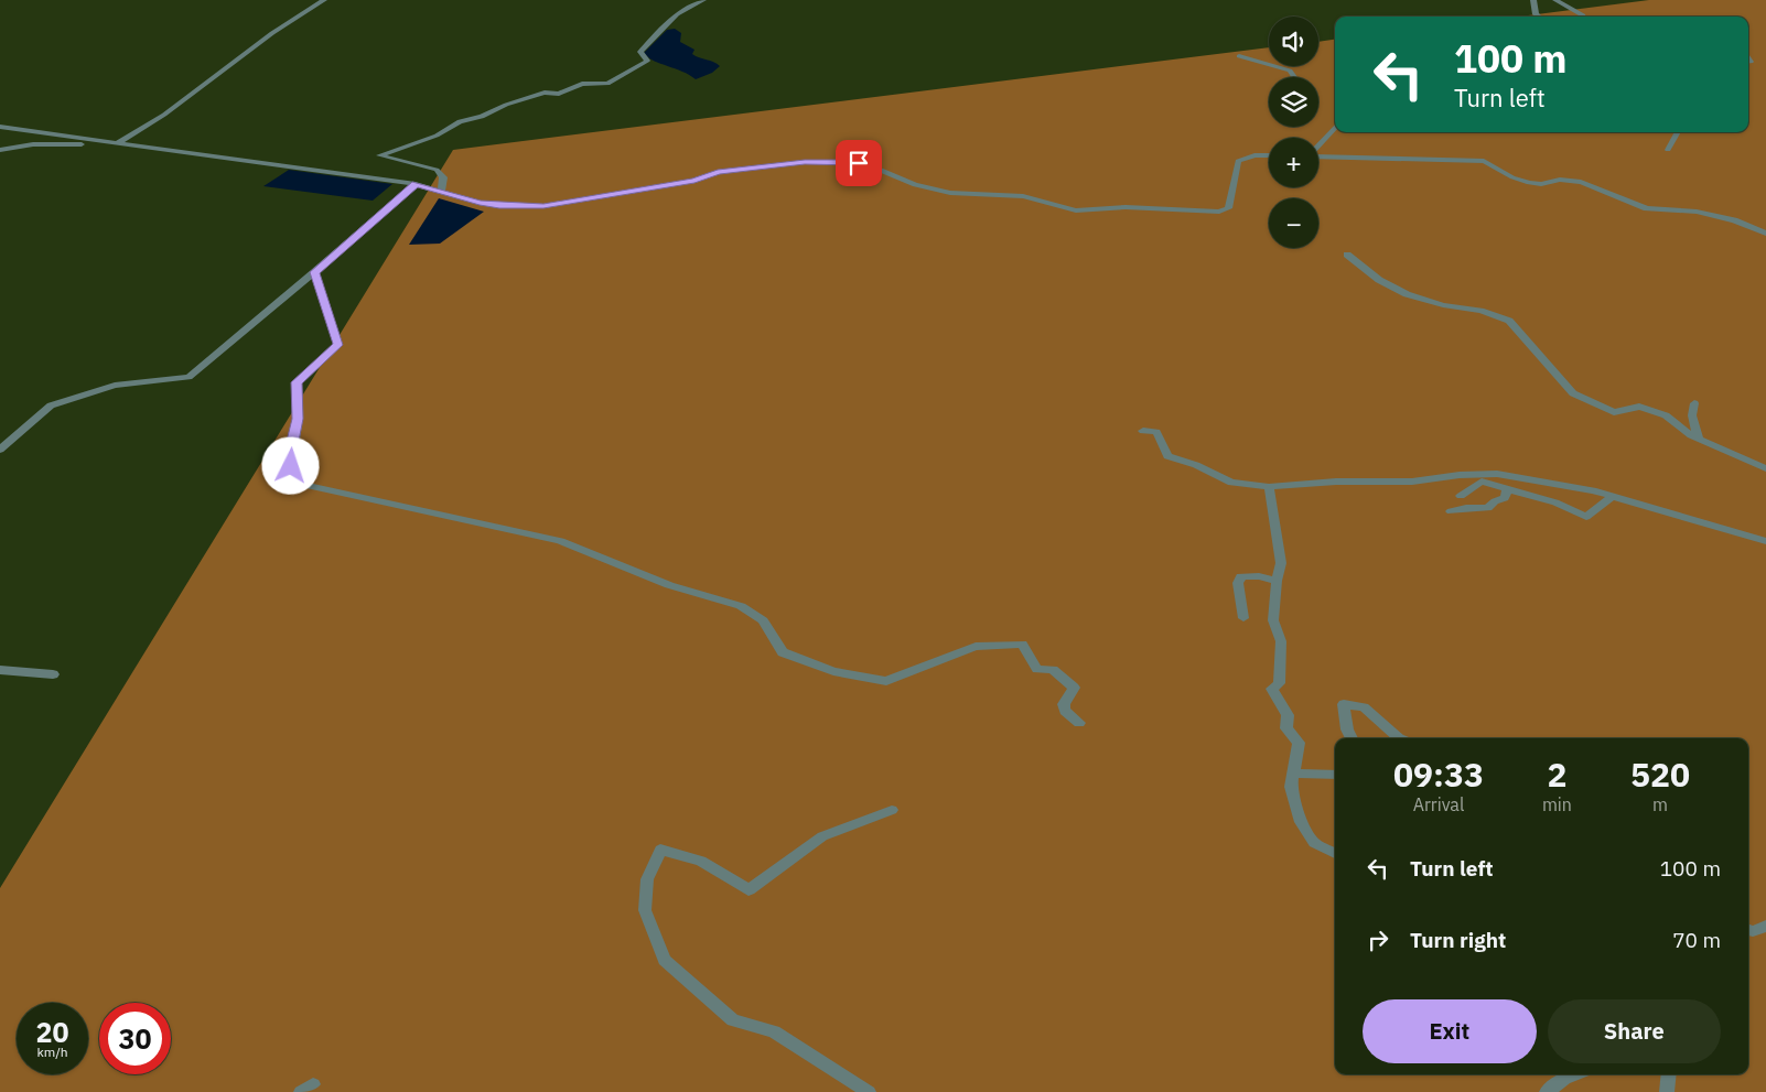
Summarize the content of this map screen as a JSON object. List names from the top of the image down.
{
  "page": {
    "map_buttons": ["+", "−"],
    "turn": ["100 m", "Turn left"],
    "eta": [
      "09:33",
      "Arrival",
      "2",
      "min",
      "520",
      "m"
    ],
    "list": [
      {
        "name": "Turn left",
        "value": "100 m"
      },
      {
        "name": "Turn right",
        "value": "70 m"
      }
    ],
    "buttons": ["Exit", "Share"],
    "speed": "20 km/h",
    "limit": "30"
  }
}
